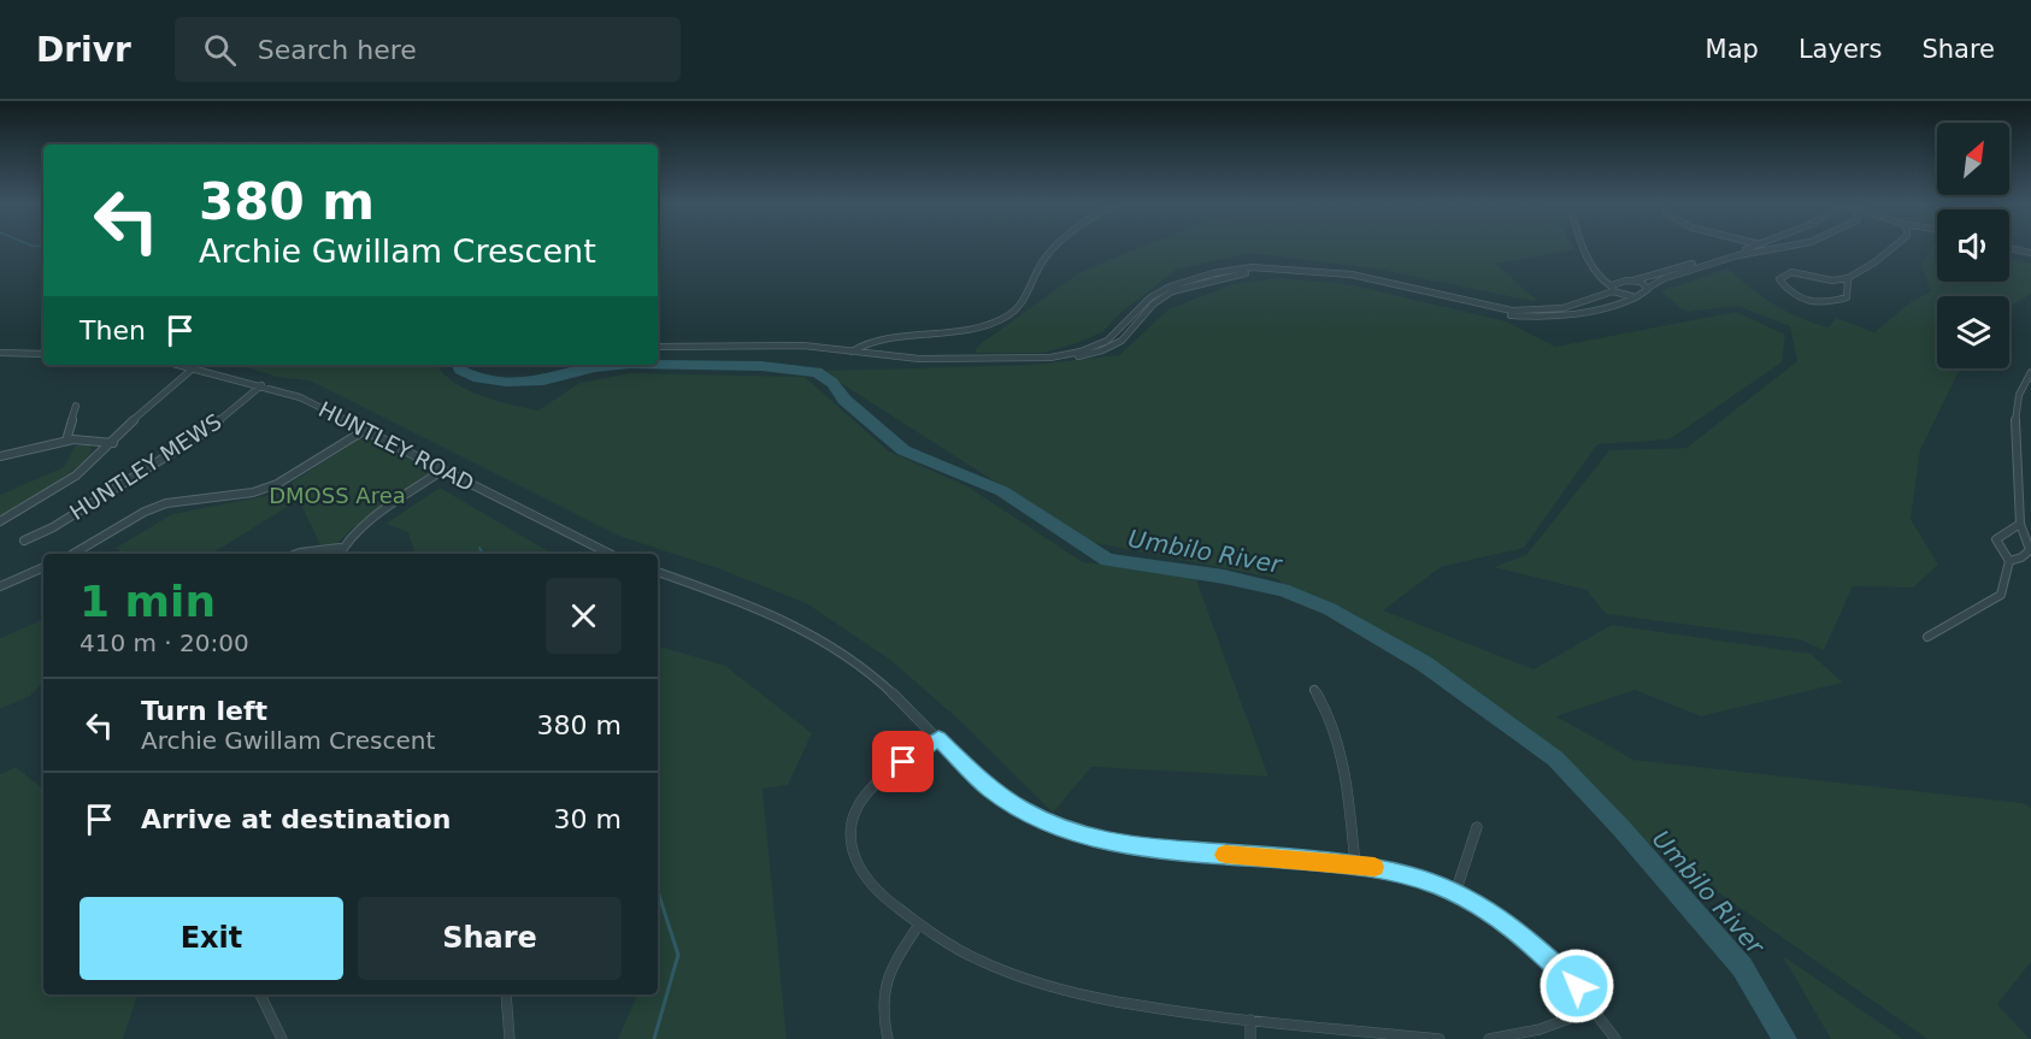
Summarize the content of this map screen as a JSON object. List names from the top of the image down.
{
  "streets": {
    "street": ["HUNTLEY ROAD", "HUNTLEY MEWS"]
  },
  "crossings": [
    ["HUNTLEY ROAD", "HUNTLEY MEWS"]
  ],
  "water": ["Umbilo River"],
  "parks": ["DMOSS Area"],
  "north": "top right",
  "page": {
    "header": "Drivr",
    "search": "Search here",
    "nav": ["Map", "Layers", "Share"],
    "turn": ["380 m", "Archie Gwillam Crescent"],
    "then": "Then",
    "heading": ["1 min", "410 m · 20:00"],
    "list": [
      {
        "name": "Turn left",
        "note": "Archie Gwillam Crescent",
        "value": "380 m"
      },
      {
        "name": "Arrive at destination",
        "value": "30 m"
      }
    ],
    "buttons": ["Exit", "Share"]
  }
}
